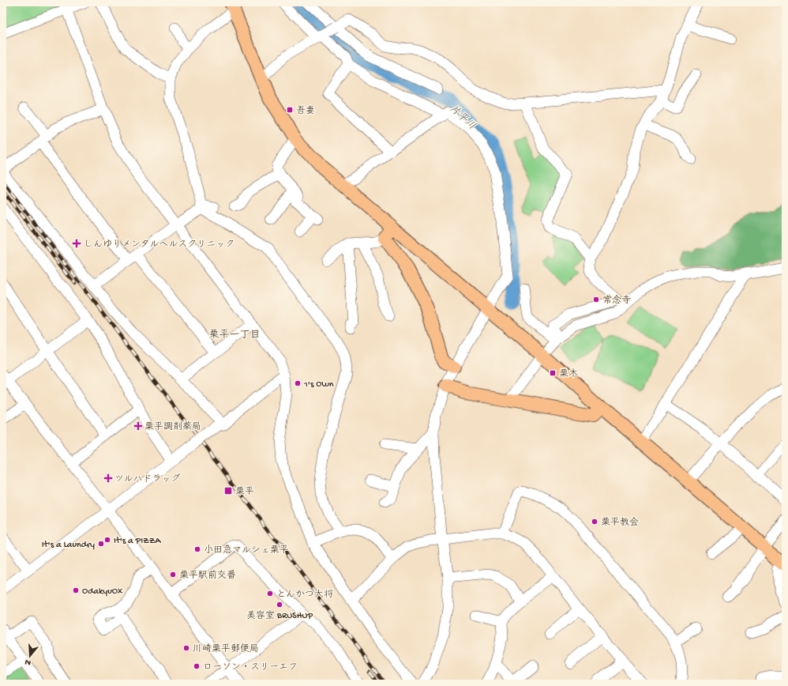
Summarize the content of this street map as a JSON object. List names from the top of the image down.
{
  "districts": ["栗平一丁目"],
  "water": ["片平川"],
  "places": {
    "transit": ["吾妻", "栗木", "栗平"],
    "health": ["しんゆりメンタルヘルスクリニック", "栗平調剤薬局", "ツルハドラッグ"],
    "other": [
      "常念寺",
      "1's Own",
      "栗平教会",
      "It's a PIZZA",
      "It's a Laundry",
      "小田急マルシェ栗平",
      "栗平駅前交番",
      "OdakyuOx",
      "とんかつ大将",
      "美容室 BRUSHUP",
      "川崎栗平郵便局",
      "ローソン・スリーエフ"
    ]
  },
  "north": "bottom"
}
